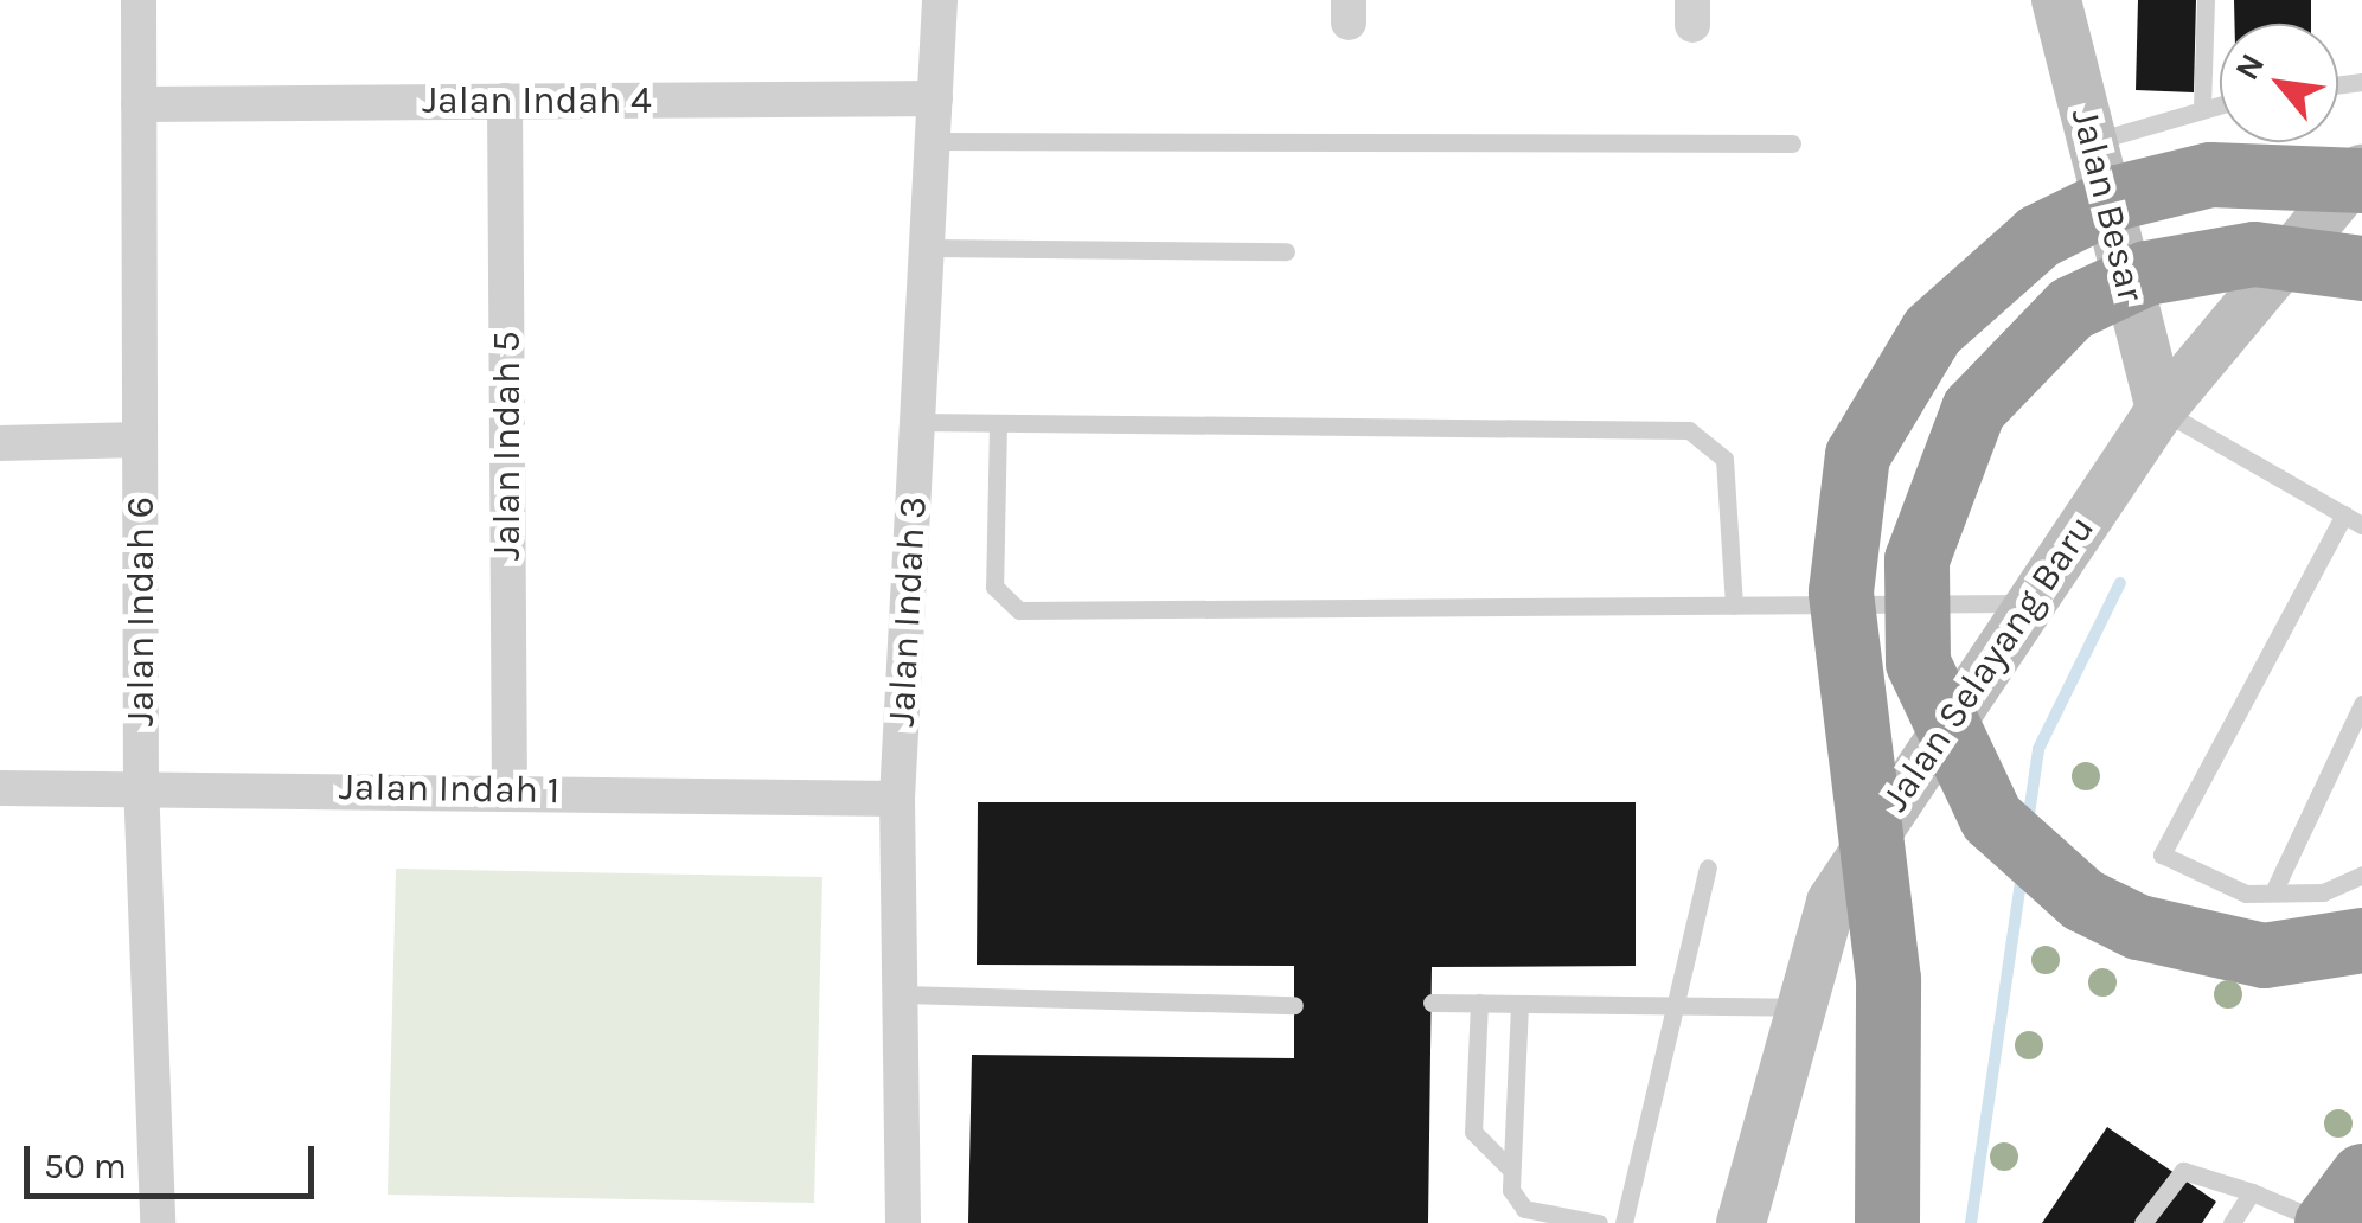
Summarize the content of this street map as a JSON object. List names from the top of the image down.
{
  "streets": {
    "street": [
      "Jalan Indah 4",
      "Jalan Besar",
      "Jalan Indah 5",
      "Jalan Indah 6",
      "Jalan Indah 3",
      "Jalan Selayang Baru",
      "Jalan Indah 1"
    ]
  },
  "crossings": [
    ["Jalan Indah 4", "Jalan Indah 5"],
    ["Jalan Indah 4", "Jalan Indah 6"],
    ["Jalan Indah 4", "Jalan Indah 3"],
    ["Jalan Besar", "Jalan Selayang Baru"],
    ["Jalan Indah 5", "Jalan Indah 1"],
    ["Jalan Indah 6", "Jalan Indah 1"],
    ["Jalan Indah 3", "Jalan Indah 1"]
  ],
  "scale_bar": "50 m",
  "north": "top left"
}
